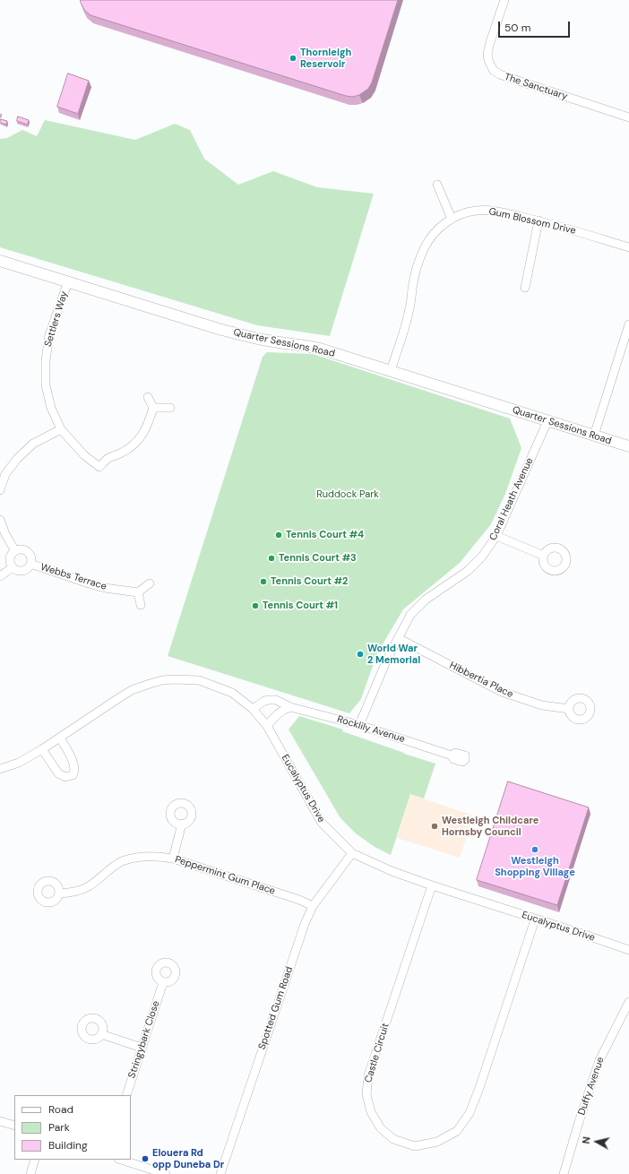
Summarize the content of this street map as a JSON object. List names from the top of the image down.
{
  "streets": {
    "main road": ["Quarter Sessions Road"],
    "street": [
      "The Sanctuary",
      "Gum Blossom Drive",
      "Settlers Way",
      "Coral Heath Avenue",
      "Webbs Terrace",
      "Hibbertia Place",
      "Rocklily Avenue",
      "Eucalyptus Drive",
      "Peppermint Gum Place",
      "Spotted Gum Road",
      "Stringybark Close",
      "Castle Circuit",
      "Duffy Avenue"
    ]
  },
  "crossings": [
    ["Gum Blossom Drive", "Quarter Sessions Road"],
    ["Settlers Way", "Quarter Sessions Road"],
    ["Quarter Sessions Road", "Coral Heath Avenue"],
    ["Coral Heath Avenue", "Hibbertia Place"],
    ["Coral Heath Avenue", "Rocklily Avenue"],
    ["Rocklily Avenue", "Eucalyptus Drive"],
    ["Eucalyptus Drive", "Spotted Gum Road"],
    ["Eucalyptus Drive", "Castle Circuit"],
    ["Peppermint Gum Place", "Spotted Gum Road"]
  ],
  "parks": ["Ruddock Park"],
  "places": [
    "Thornleigh Reservoir",
    "Tennis Court #4",
    "Tennis Court #3",
    "Tennis Court #2",
    "Tennis Court #1",
    "World War 2 Memorial",
    "Westleigh Childcare Hornsby Council",
    "Westleigh Shopping Village",
    "Elouera Rd opp Duneba Dr"
  ],
  "legend": ["Road", "Park", "Building"],
  "scale_bar": "50 m",
  "north": "left"
}
